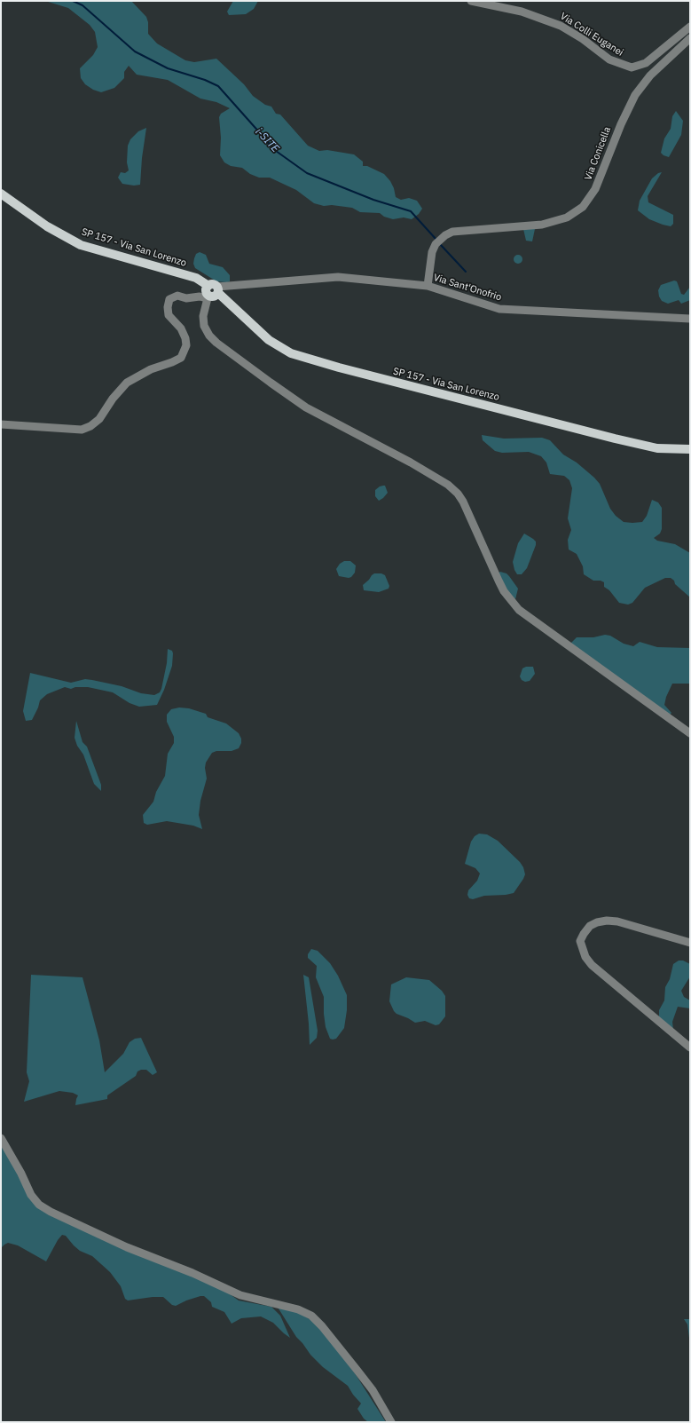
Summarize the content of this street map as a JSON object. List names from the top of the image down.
{
  "streets": {
    "main road": ["SP 157 - Via San Lorenzo"],
    "street": ["Via Colli Euganei", "Via Conicella", "Via Sant'Onofrio"]
  },
  "crossings": [
    ["Via Conicella", "Via Sant'Onofrio"],
    ["SP 157 - Via San Lorenzo", "Via Sant'Onofrio"]
  ],
  "water": ["i-SITE"]
}
